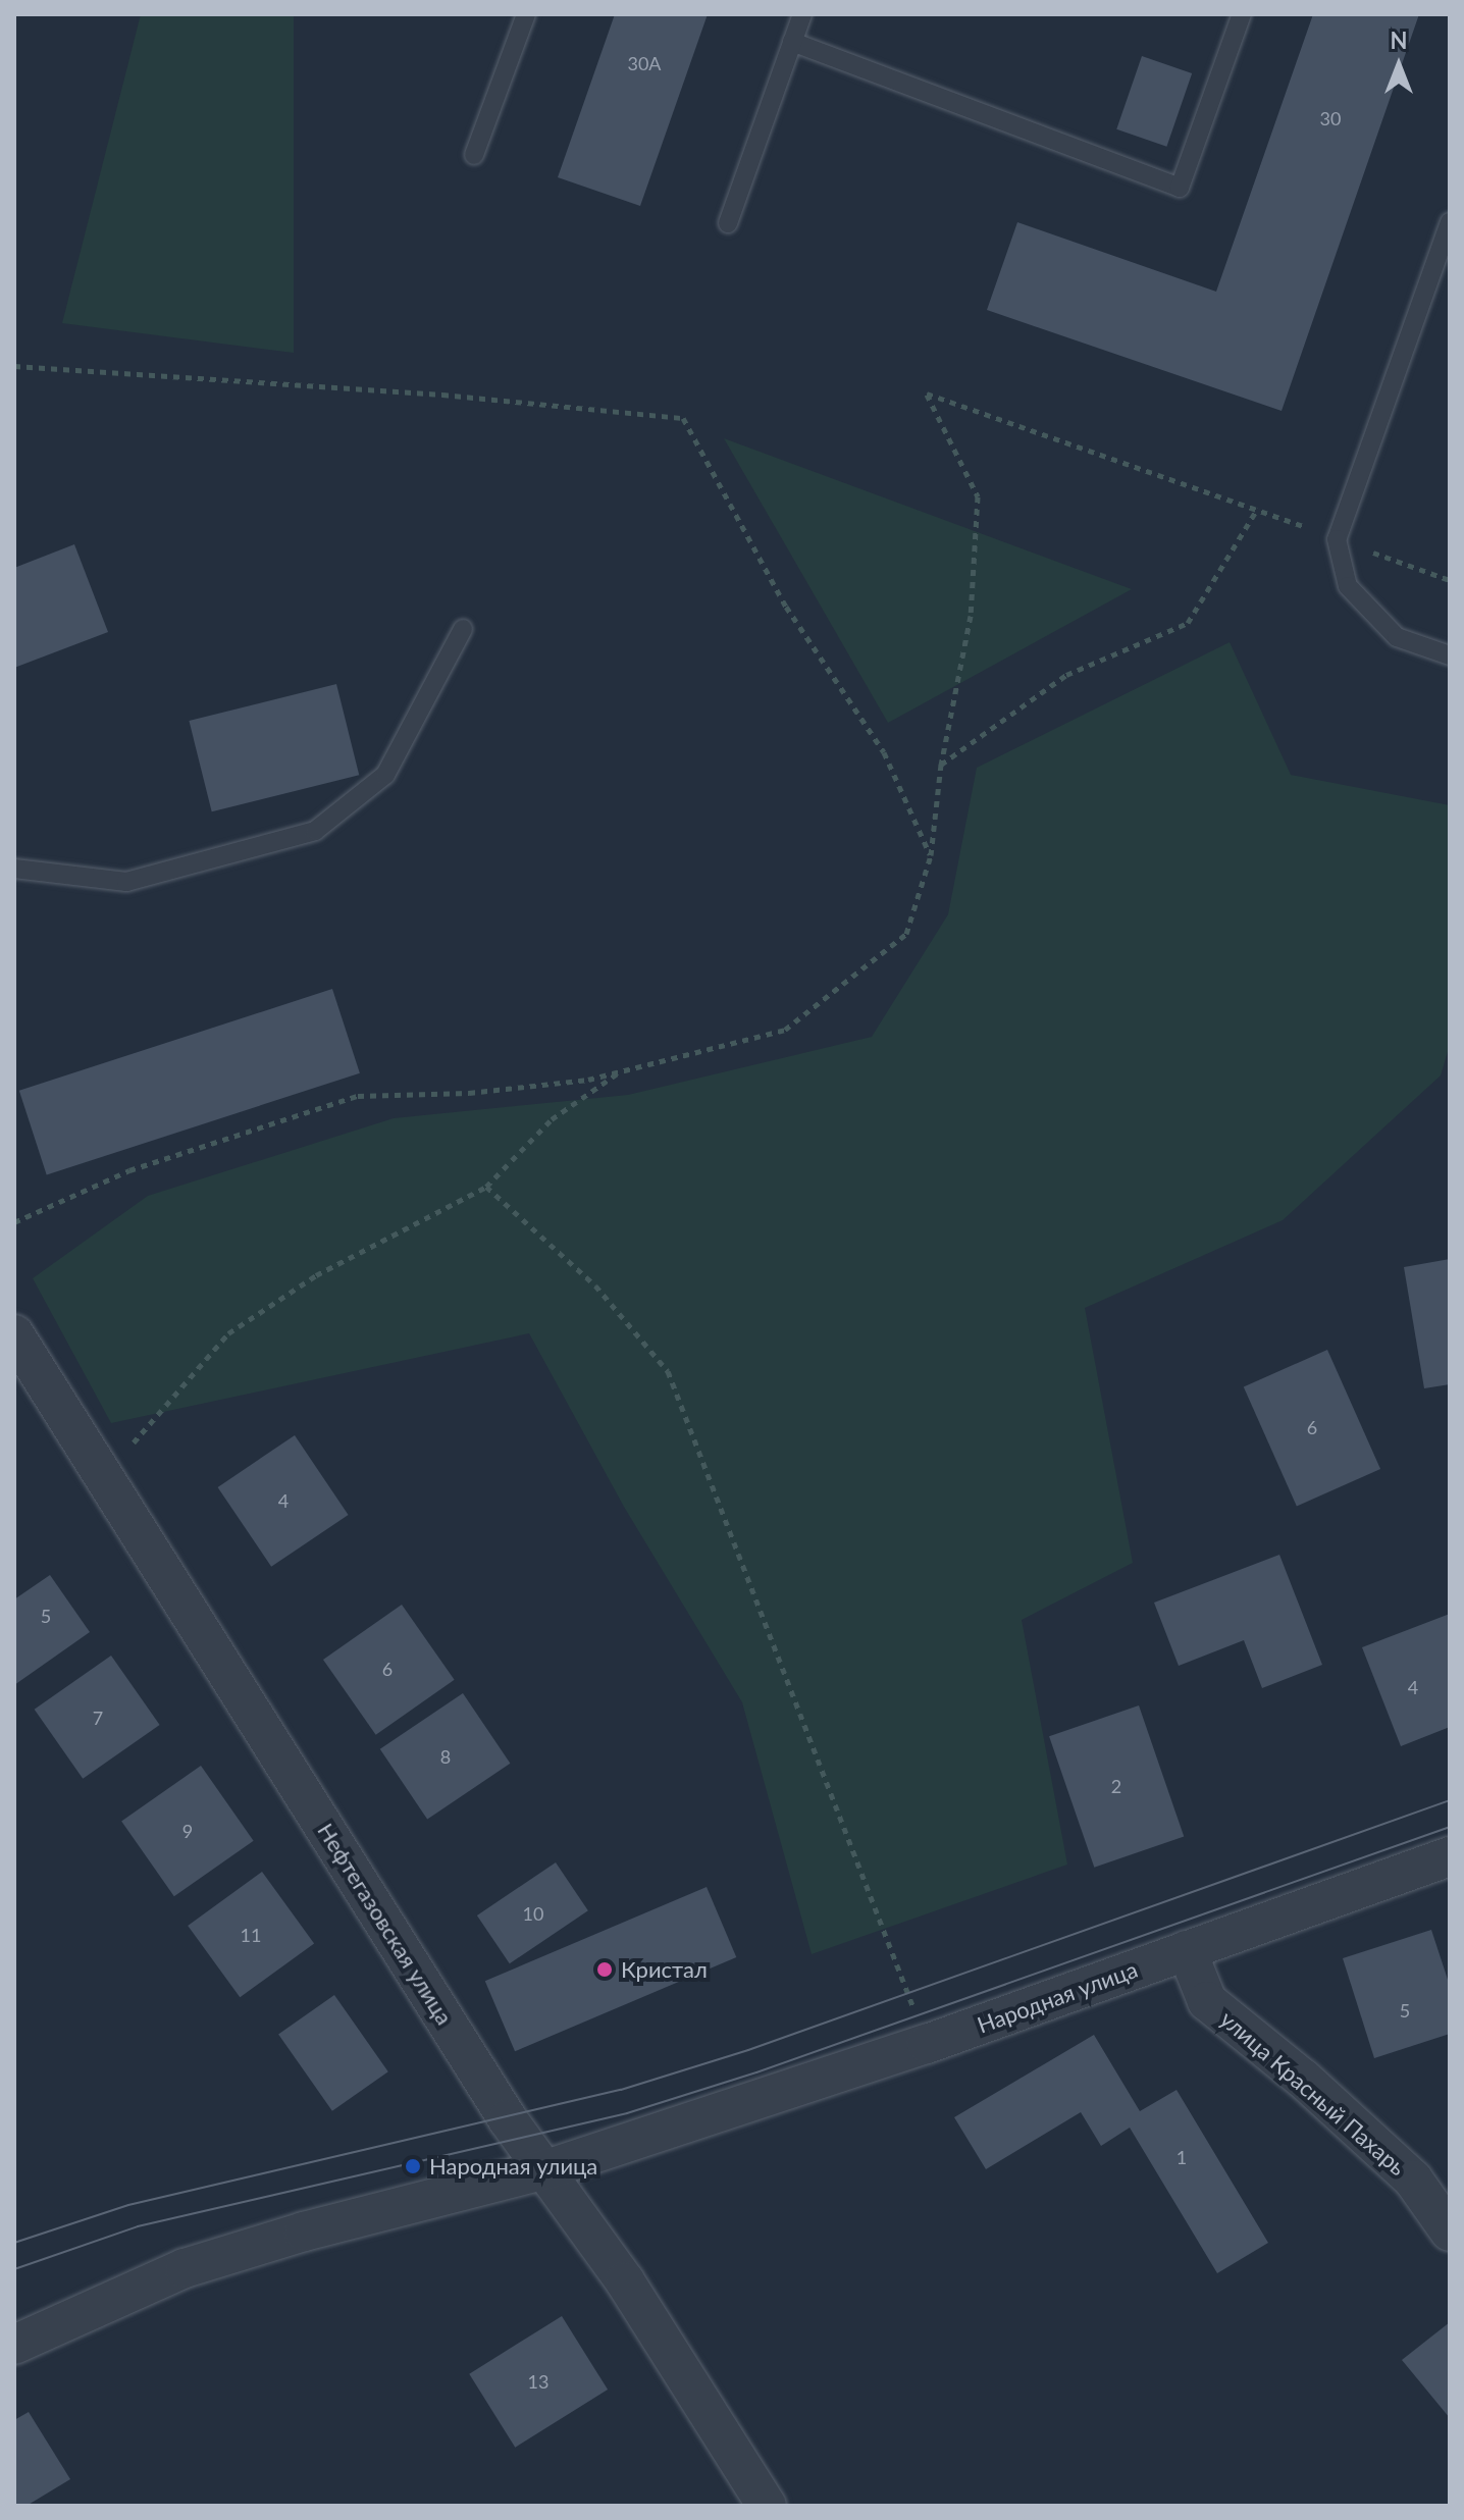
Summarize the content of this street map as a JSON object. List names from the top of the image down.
{
  "streets": {
    "street": ["Нефтегазовская улица", "Народная улица", "улица Красный Пахарь"]
  },
  "crossings": [
    ["Нефтегазовская улица", "Народная улица"],
    ["Народная улица", "улица Красный Пахарь"]
  ],
  "places": ["Кристал", "Народная улица"],
  "house_numbers": [
    "30А",
    "30",
    "6",
    "4",
    "5",
    "6",
    "4",
    "7",
    "8",
    "2",
    "9",
    "10",
    "11",
    "5",
    "1",
    "13"
  ],
  "north": "top"
}
